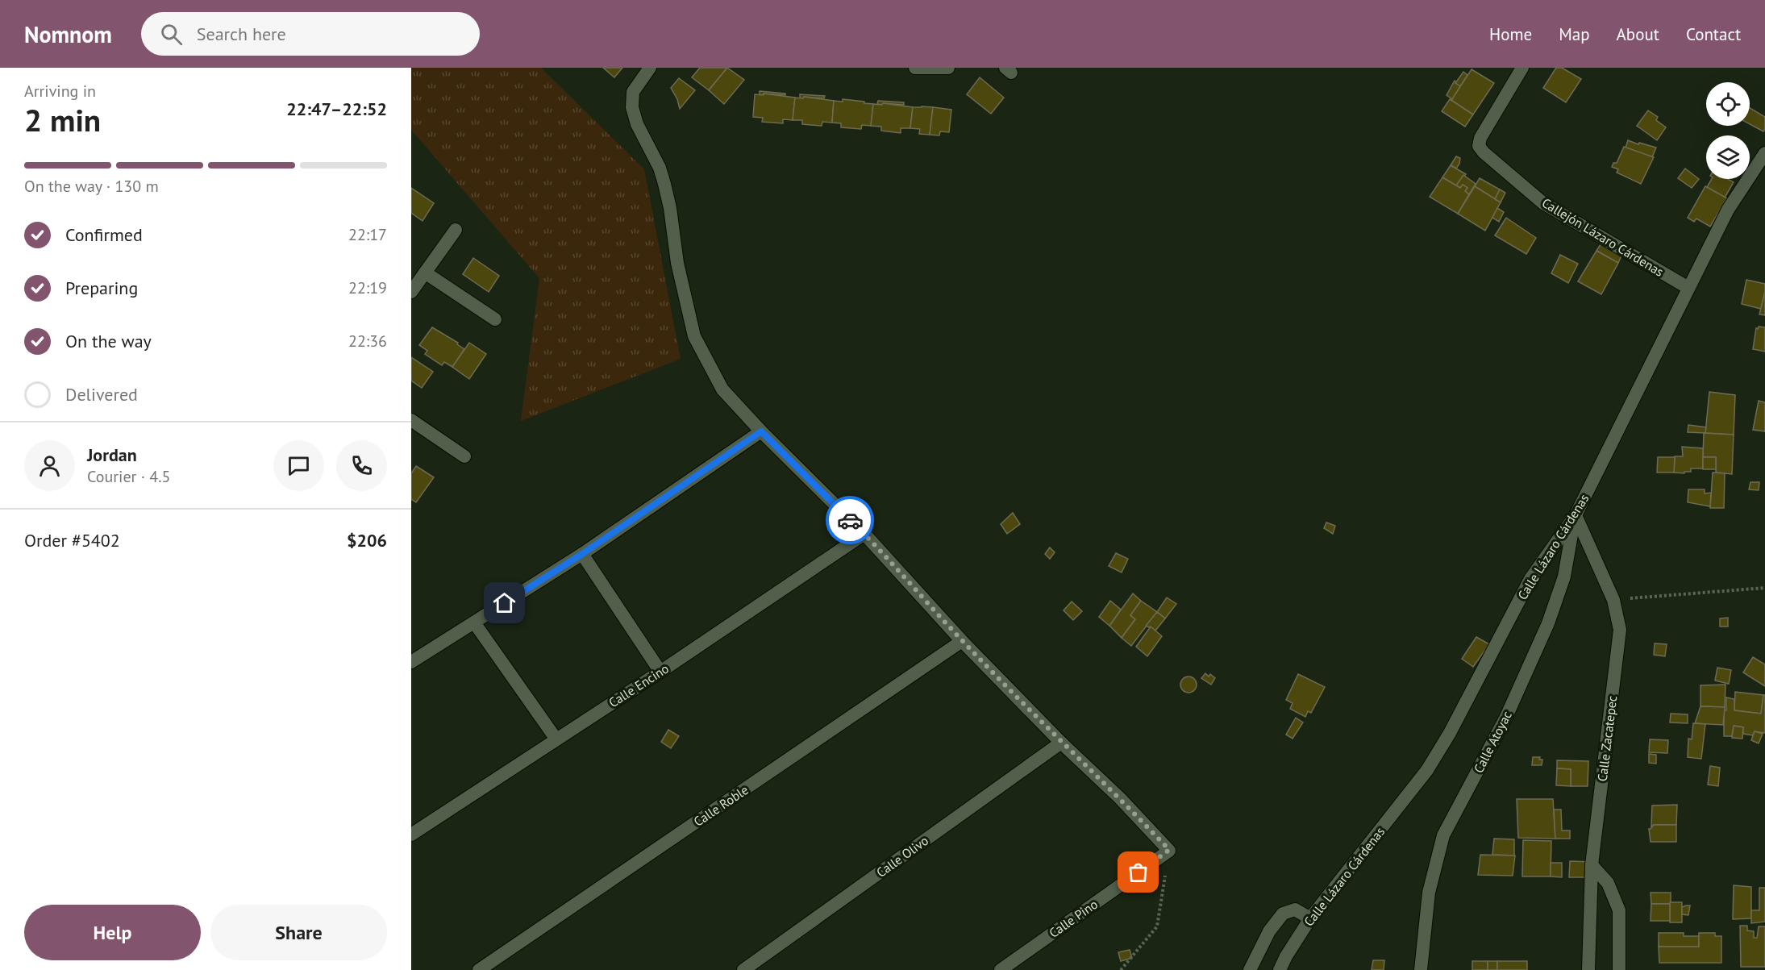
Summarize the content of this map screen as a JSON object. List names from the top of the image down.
{
  "streets": {
    "street": [
      "Callejón Lázaro Cárdenas",
      "Calle Lázaro Cárdenas",
      "Calle Encino",
      "Calle Zacatepec",
      "Calle Atoyac",
      "Calle Roble",
      "Calle Olivo",
      "Calle Pino"
    ]
  },
  "crossings": [
    ["Callejón Lázaro Cárdenas", "Calle Lázaro Cárdenas"],
    ["Calle Lázaro Cárdenas", "Calle Zacatepec"],
    ["Calle Lázaro Cárdenas", "Calle Atoyac"],
    ["Calle Zacatepec", "Calle Atoyac"]
  ],
  "page": {
    "header": "Nomnom",
    "search": "Search here",
    "nav": [
      "Home",
      "Map",
      "About",
      "Contact"
    ],
    "heading": ["2 min", "Arriving in", "22:47–22:52"],
    "panel": [
      "Jordan",
      "Courier · 4.5",
      "Order #5402",
      "$206"
    ],
    "bar": "On the way · 130 m",
    "list": [
      ["Confirmed", "22:17"],
      ["Preparing", "22:19"],
      ["On the way", "22:36"],
      "Delivered"
    ],
    "buttons": ["Help", "Share"]
  }
}
